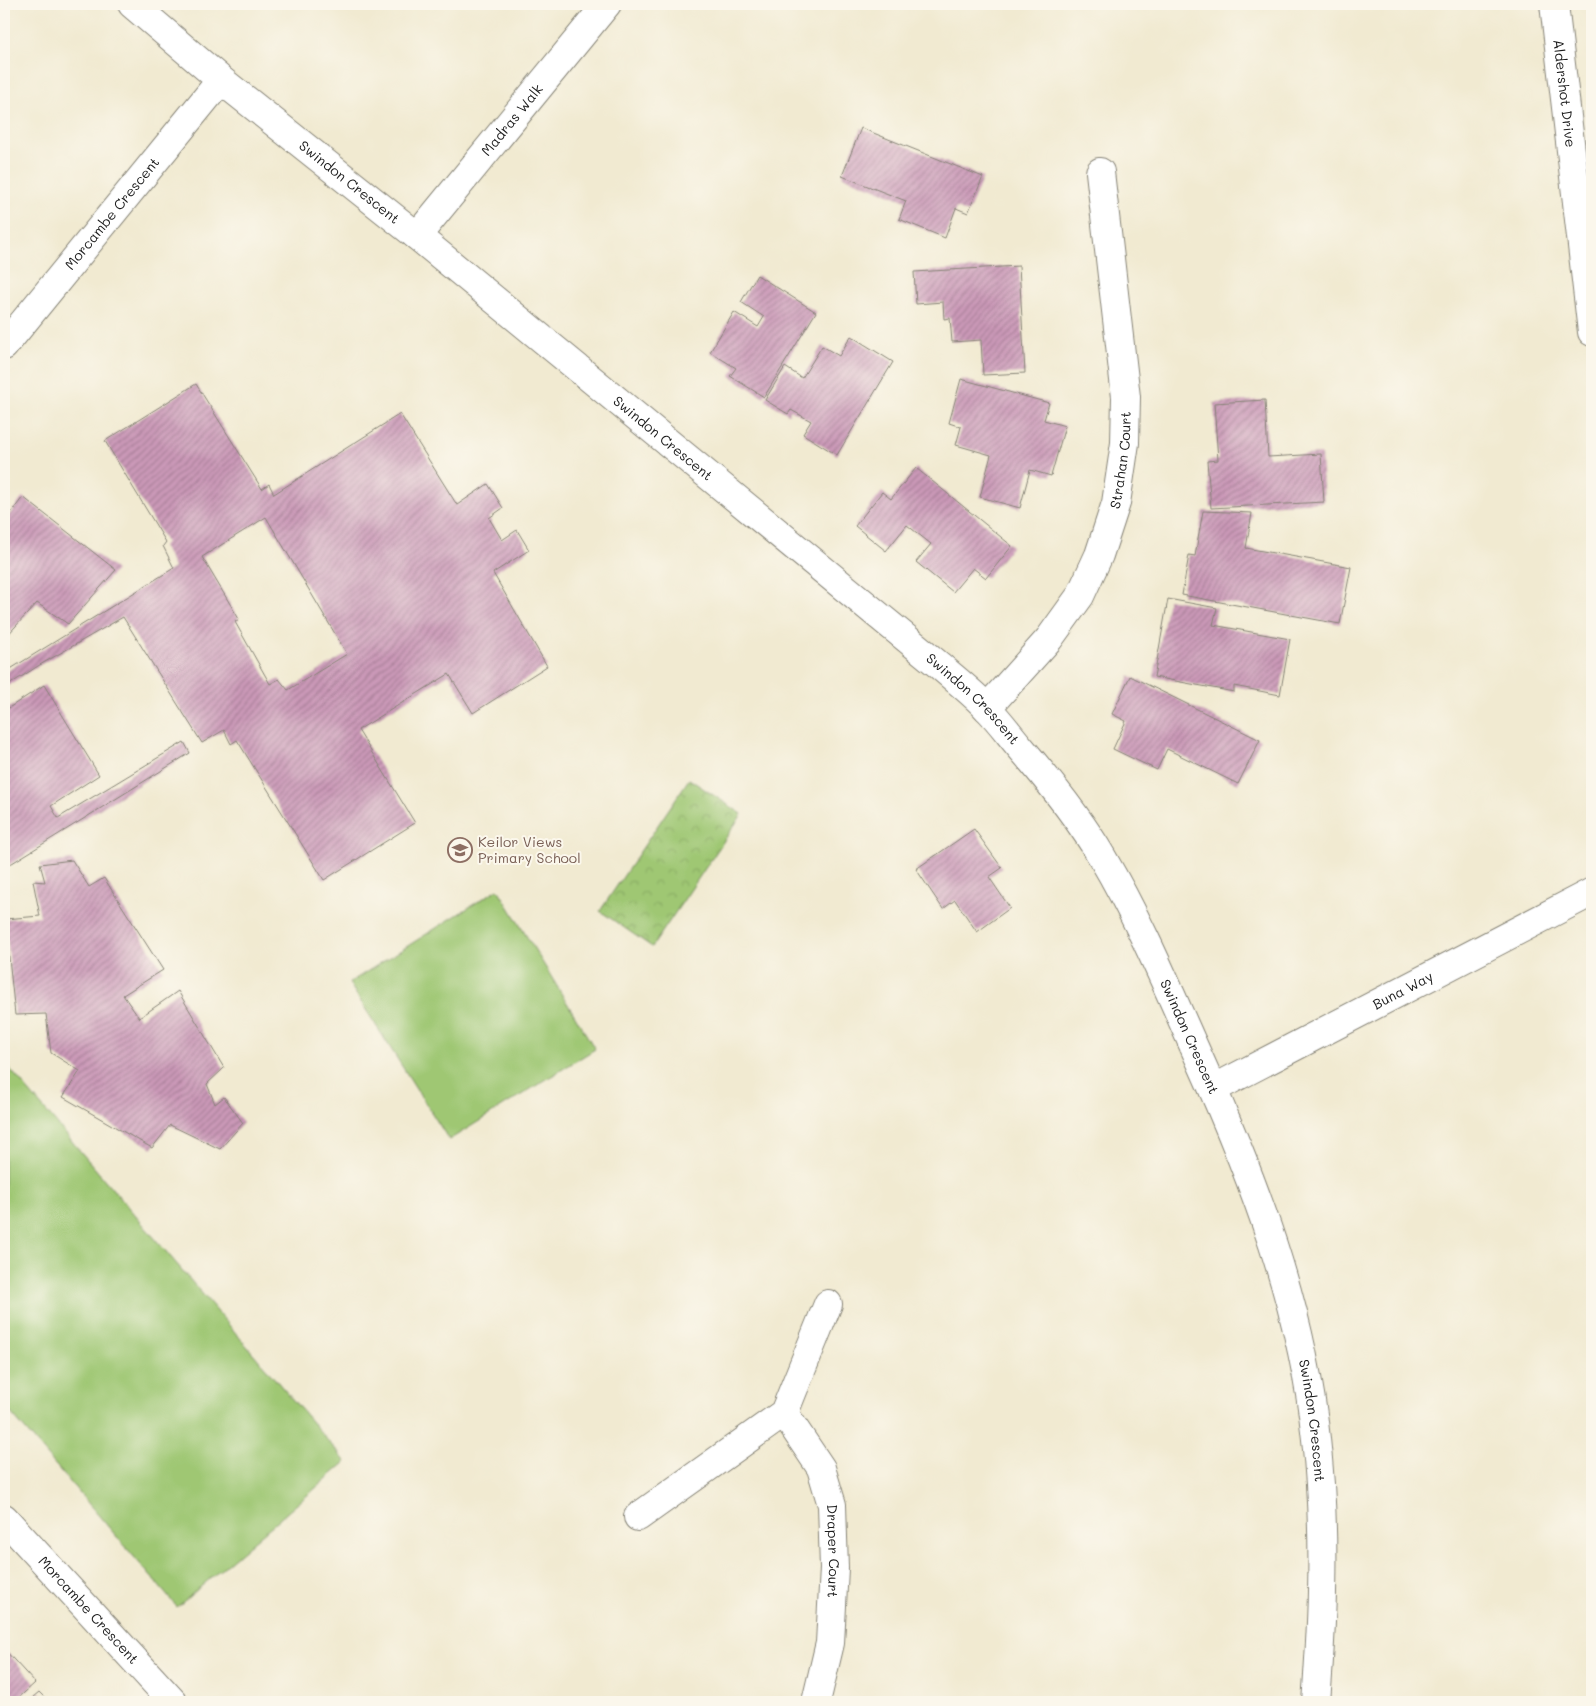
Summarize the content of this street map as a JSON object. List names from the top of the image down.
{
  "streets": {
    "street": [
      "Aldershot Drive",
      "Madras Walk",
      "Swindon Crescent",
      "Morcambe Crescent",
      "Strahan Court",
      "Buna Way",
      "Draper Court"
    ]
  },
  "crossings": [
    ["Madras Walk", "Swindon Crescent"],
    ["Swindon Crescent", "Morcambe Crescent"],
    ["Swindon Crescent", "Strahan Court"],
    ["Swindon Crescent", "Buna Way"]
  ],
  "places": {
    "school or university": ["Keilor Views Primary School"]
  }
}
